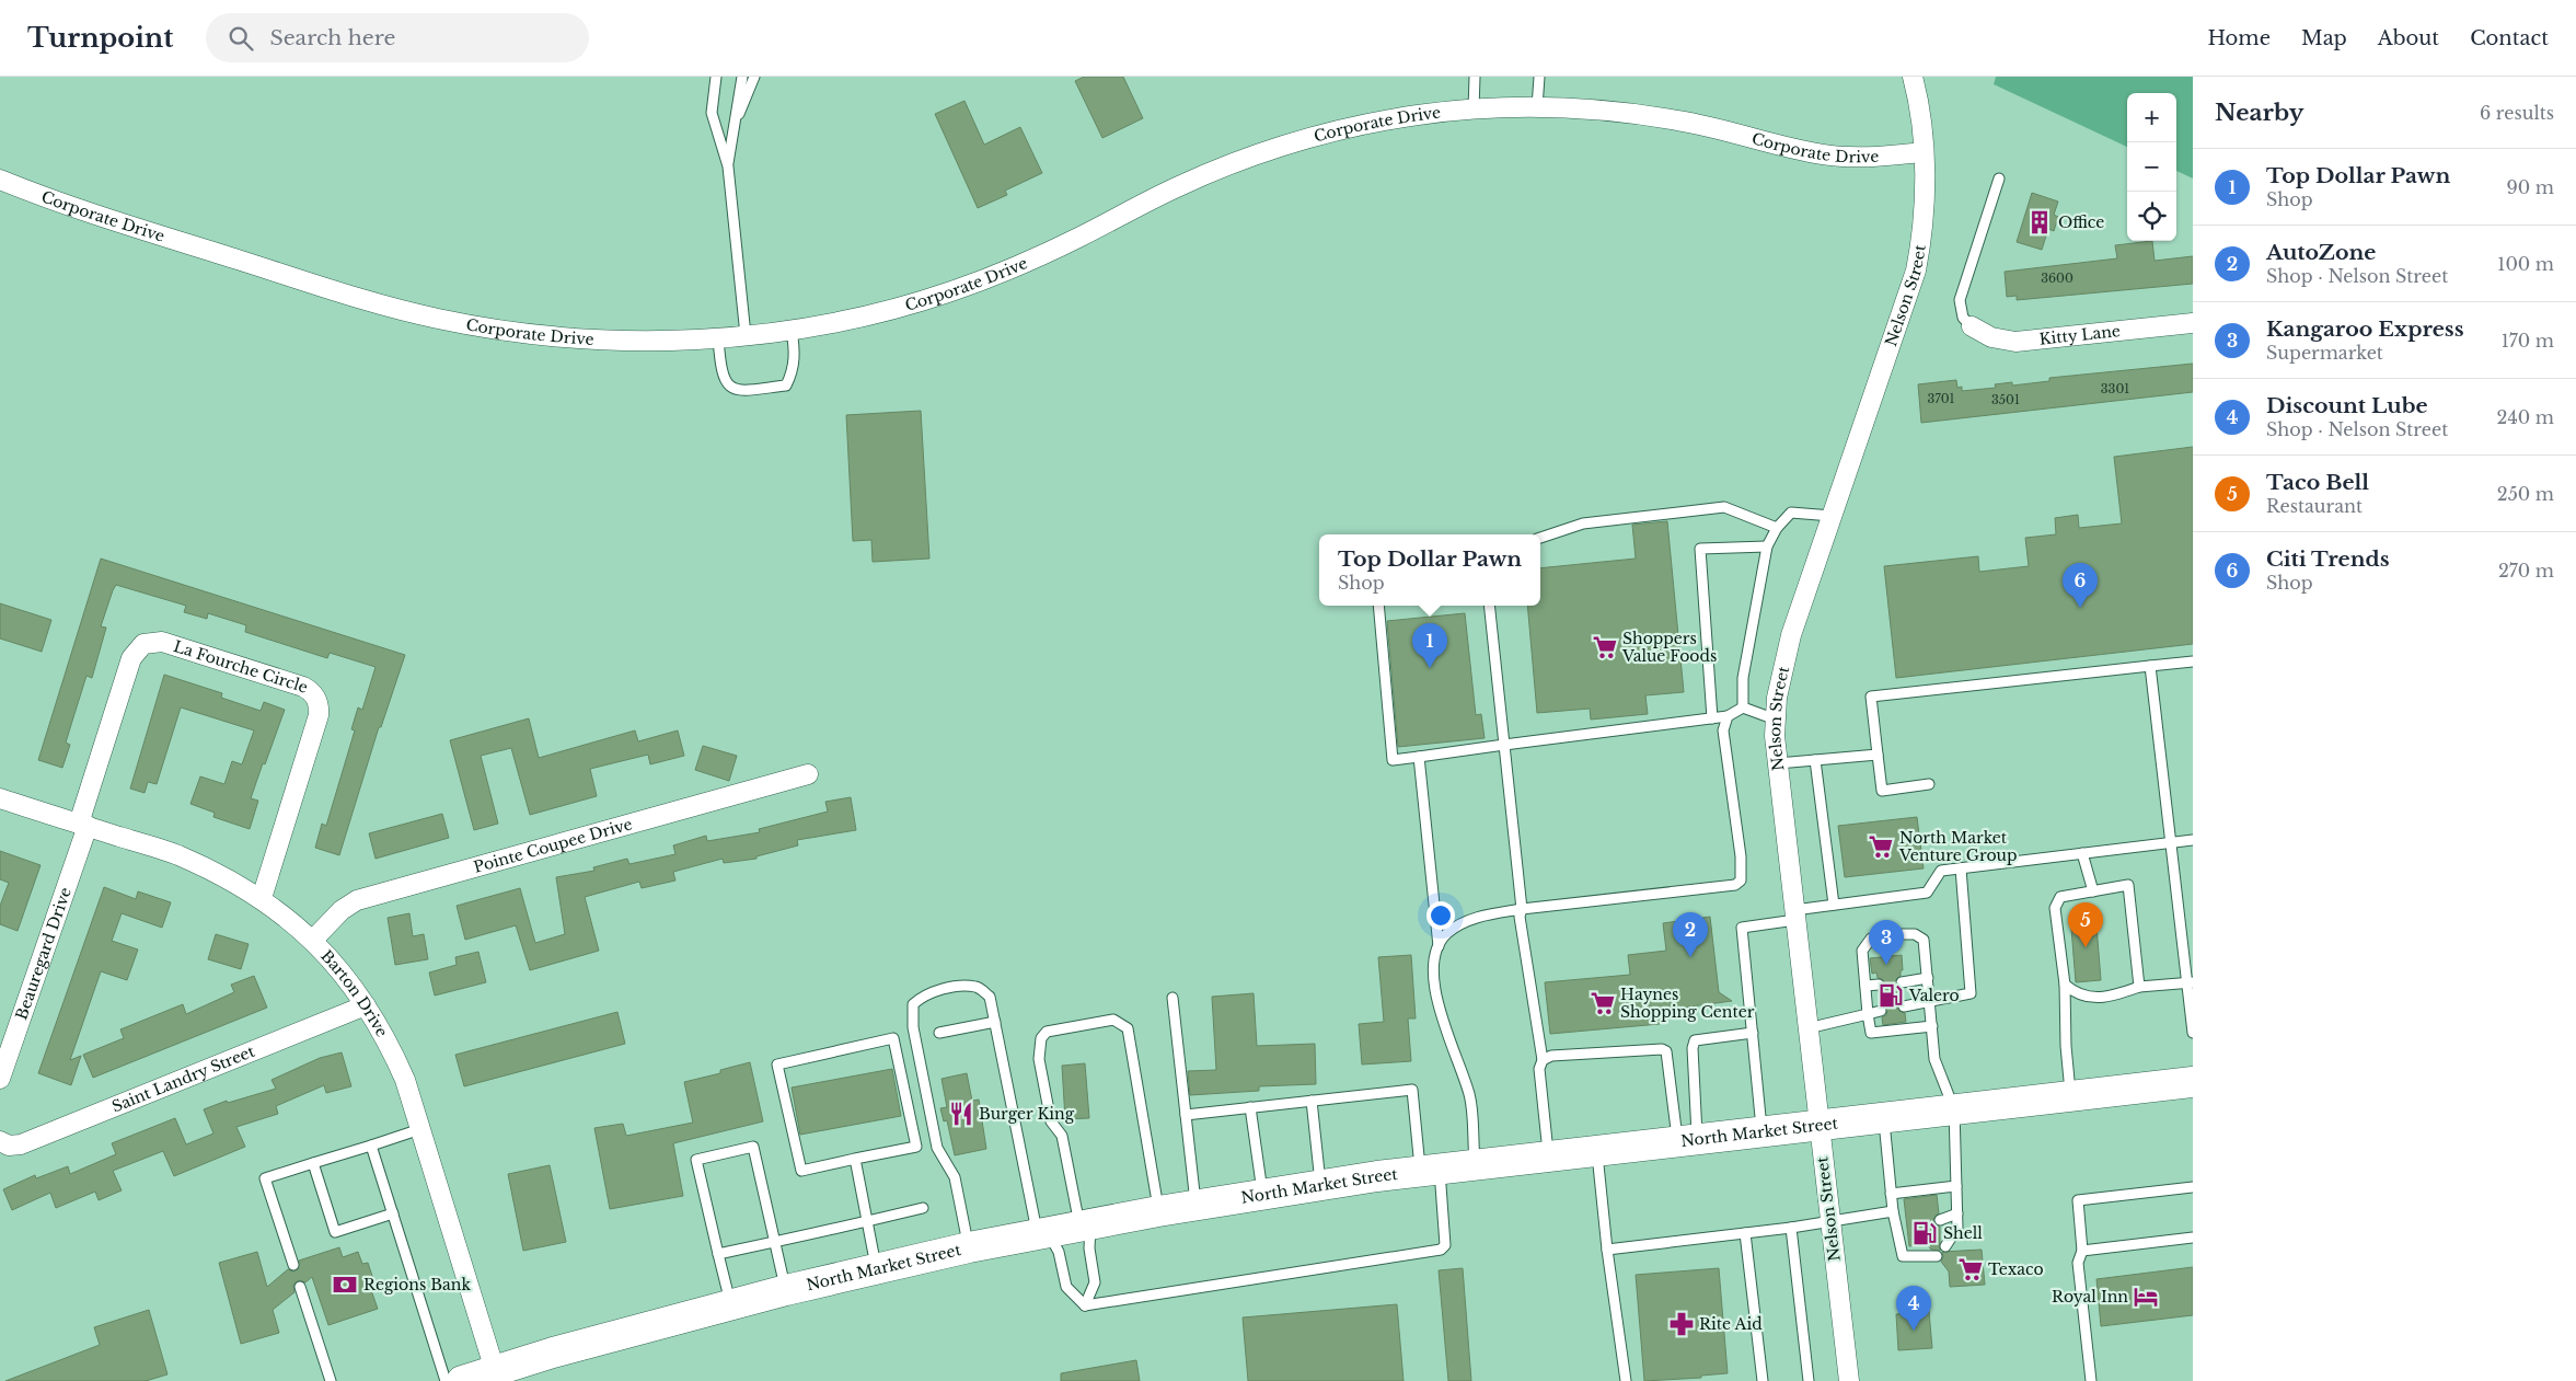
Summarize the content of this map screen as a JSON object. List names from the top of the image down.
{
  "streets": {
    "main road": ["North Market Street"],
    "street": [
      "Corporate Drive",
      "Nelson Street",
      "Kitty Lane",
      "La Fourche Circle",
      "Pointe Coupee Drive",
      "Beauregard Drive",
      "Barton Drive",
      "Saint Landry Street"
    ]
  },
  "crossings": [
    ["Corporate Drive", "Nelson Street"],
    ["Nelson Street", "North Market Street"],
    ["La Fourche Circle", "Beauregard Drive"],
    ["La Fourche Circle", "Barton Drive"],
    ["Pointe Coupee Drive", "Barton Drive"],
    ["Beauregard Drive", "Barton Drive"],
    ["Barton Drive", "Saint Landry Street"],
    ["Barton Drive", "North Market Street"]
  ],
  "places": {
    "building": ["Office"],
    "supermarket": [
      "Shoppers Value Foods",
      "North Market Venture Group",
      "Haynes Shopping Center",
      "Texaco"
    ],
    "fuel station": ["Valero", "Shell"],
    "restaurant": ["Burger King"],
    "bank": ["Regions Bank"],
    "hotel": ["Royal Inn"],
    "pharmacy": ["Rite Aid"]
  },
  "house_numbers": [
    "3600",
    "3301",
    "3701",
    "3501"
  ],
  "page": {
    "header": "Turnpoint",
    "search": "Search here",
    "nav": [
      "Home",
      "Map",
      "About",
      "Contact"
    ],
    "heading": ["Nearby", "6 results"],
    "map_buttons": ["+", "−"],
    "list": [
      {
        "mark": "1",
        "name": "Top Dollar Pawn",
        "note": "Shop",
        "value": "90 m"
      },
      {
        "mark": "2",
        "name": "AutoZone",
        "note": "Shop · Nelson Street",
        "value": "100 m"
      },
      {
        "mark": "3",
        "name": "Kangaroo Express",
        "note": "Supermarket",
        "value": "170 m"
      },
      {
        "mark": "4",
        "name": "Discount Lube",
        "note": "Shop · Nelson Street",
        "value": "240 m"
      },
      {
        "mark": "5",
        "name": "Taco Bell",
        "note": "Restaurant",
        "value": "250 m"
      },
      {
        "mark": "6",
        "name": "Citi Trends",
        "note": "Shop",
        "value": "270 m"
      }
    ],
    "popup": ["Top Dollar Pawn", "Shop"],
    "pins": [
      "6",
      "1",
      "5",
      "2",
      "3",
      "4"
    ]
  }
}
